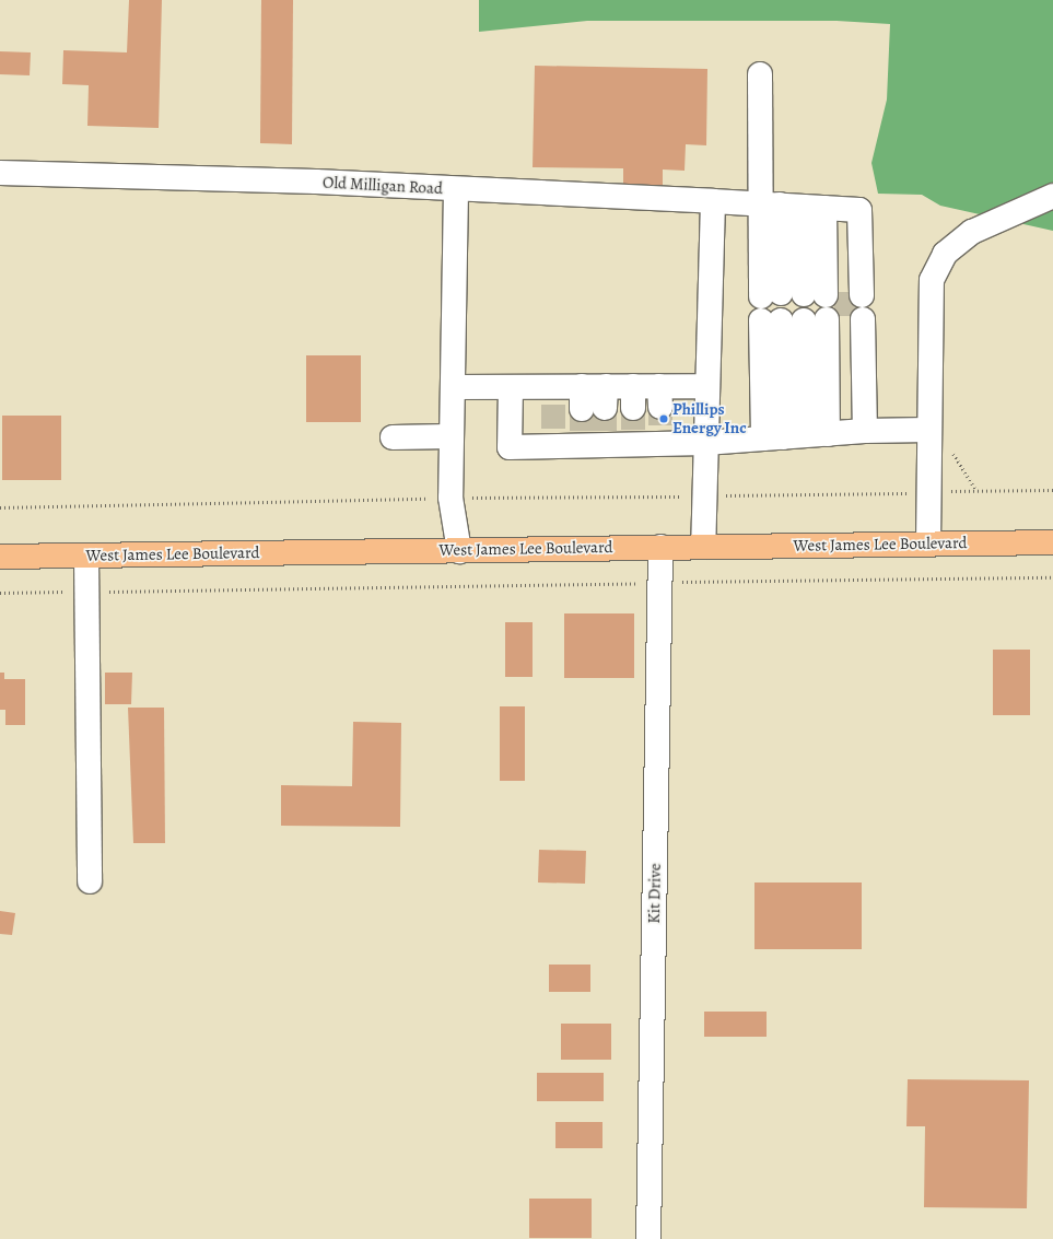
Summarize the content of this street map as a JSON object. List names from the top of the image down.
{
  "streets": {
    "main road": ["West James Lee Boulevard"],
    "street": ["Old Milligan Road", "Kit Drive"]
  },
  "crossings": [
    ["Old Milligan Road", "West James Lee Boulevard"],
    ["West James Lee Boulevard", "Kit Drive"]
  ],
  "places": ["Phillips Energy Inc"]
}
